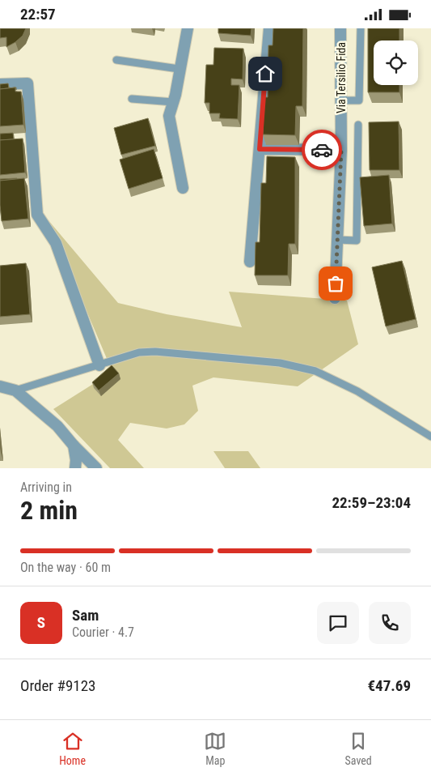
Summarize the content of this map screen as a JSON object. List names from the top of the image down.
{
  "streets": {
    "street": ["Via Tersilio Fida"]
  },
  "page": {
    "status": "22:57",
    "heading": ["2 min", "Arriving in", "22:59–23:04"],
    "panel": [
      "Sam",
      "Courier · 4.7",
      "Order #9123",
      "€47.69"
    ],
    "bar": "On the way · 60 m",
    "round": "S",
    "tabs": ["Home", "Map", "Saved"]
  }
}
